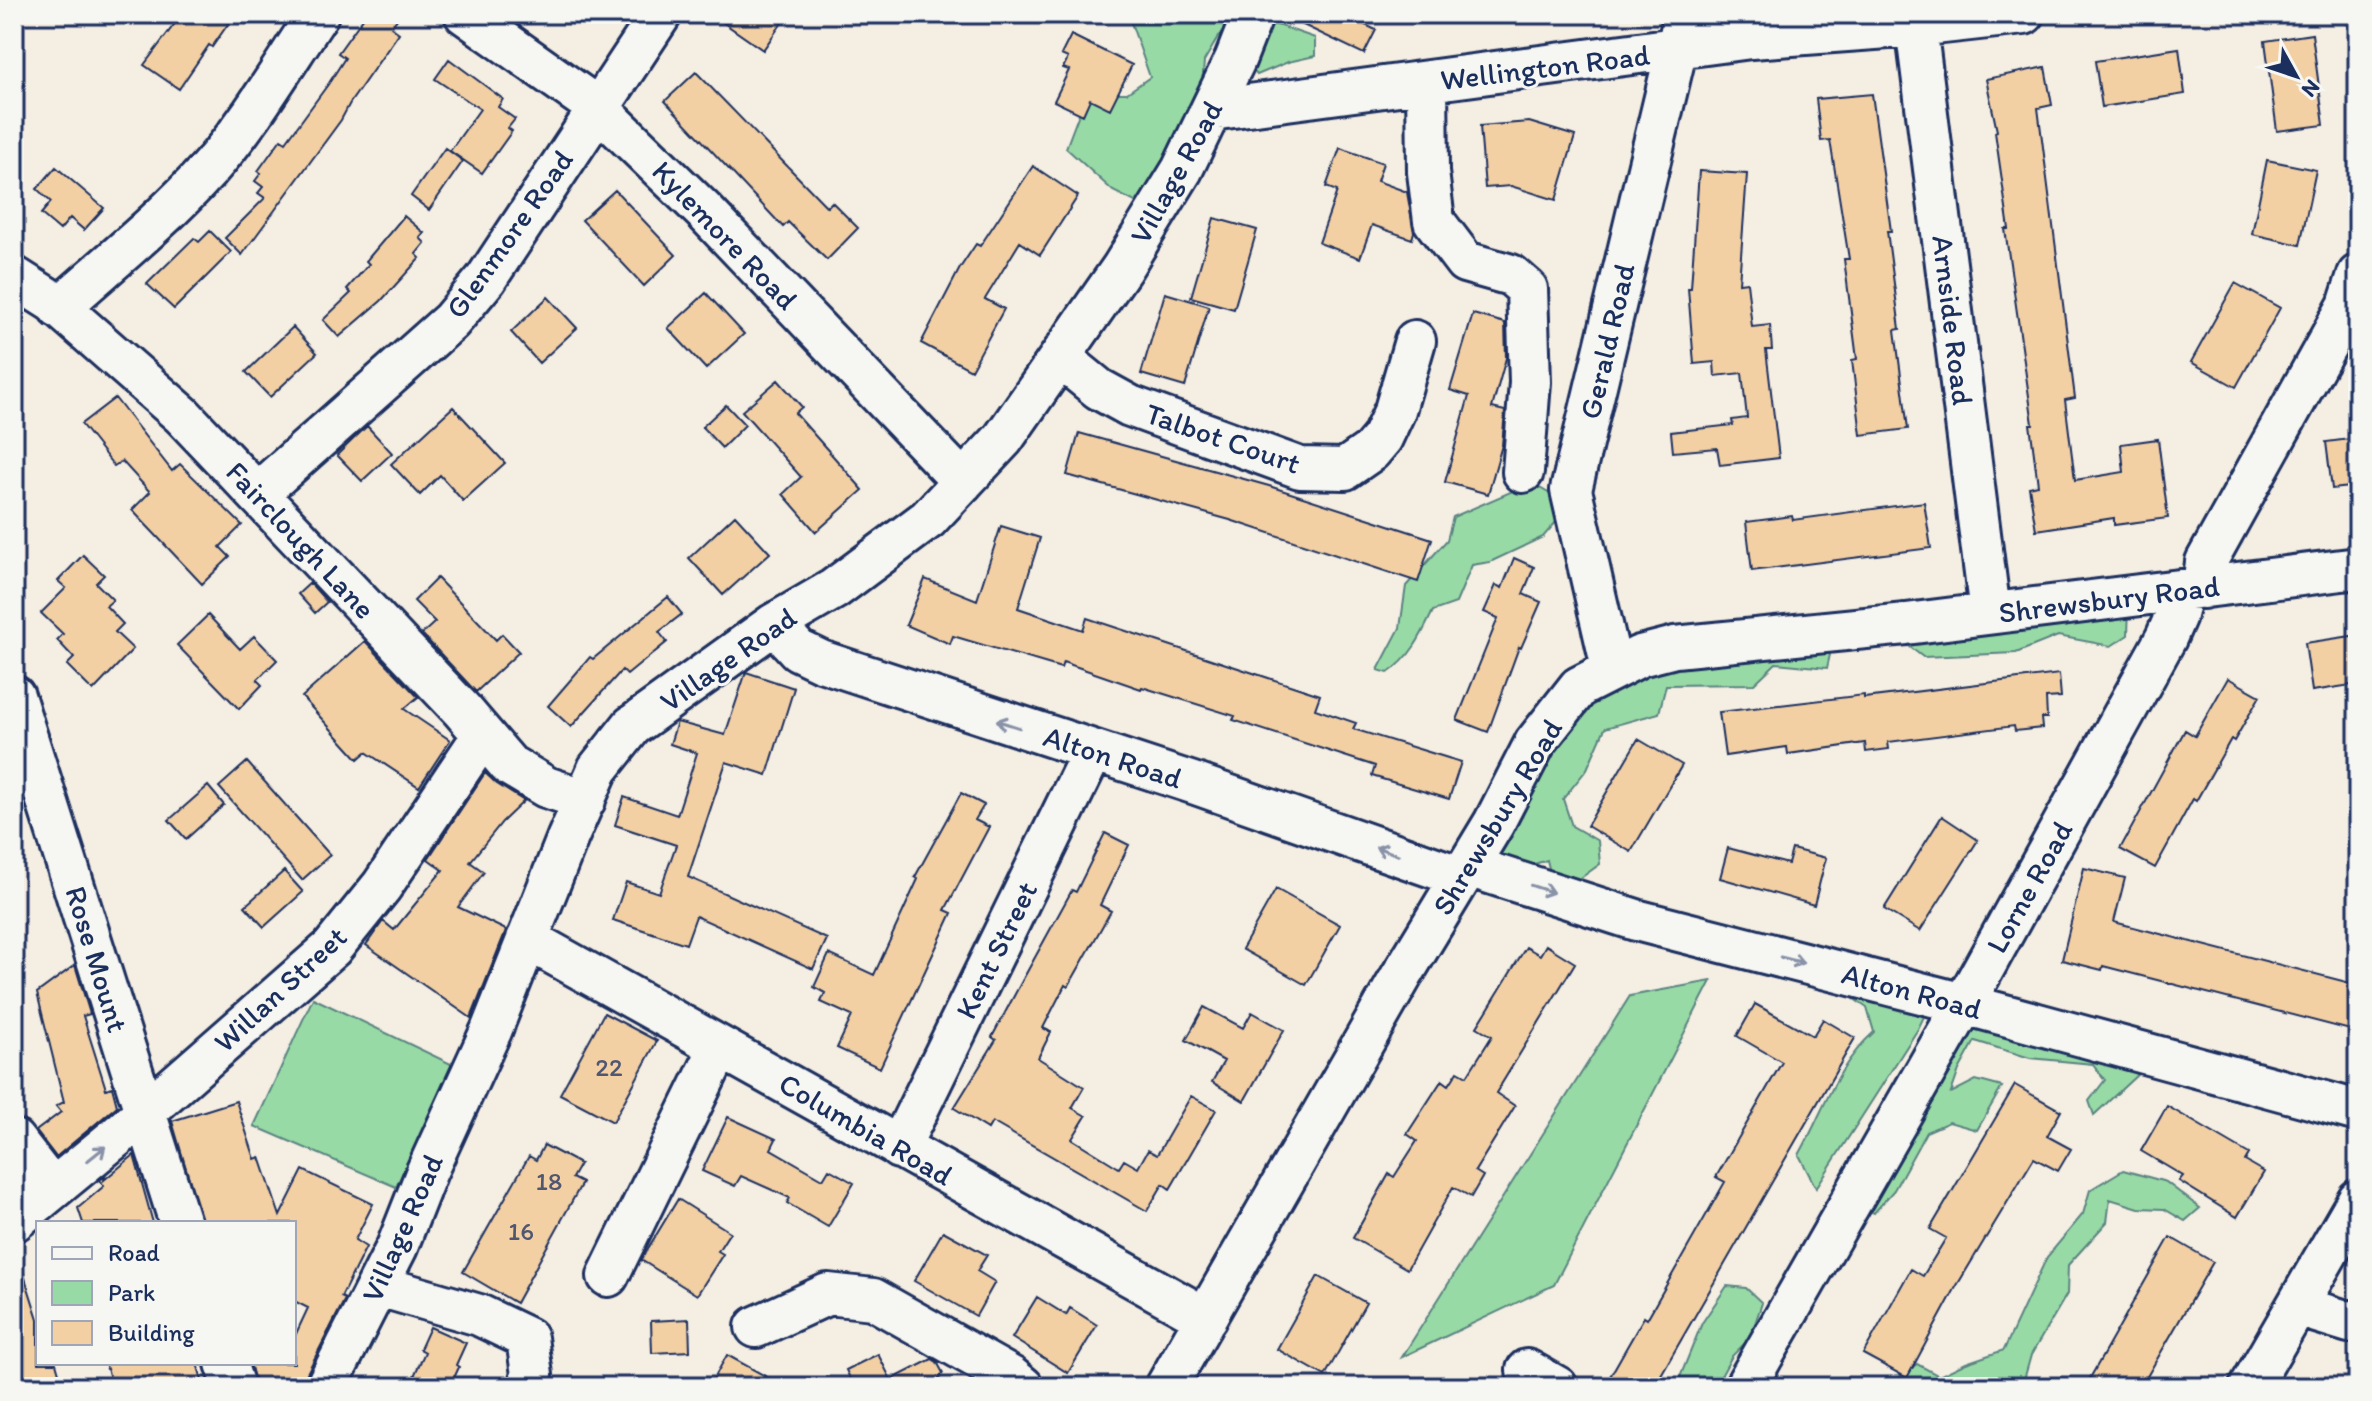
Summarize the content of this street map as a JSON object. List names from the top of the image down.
{
  "streets": {
    "street": [
      "Wellington Road",
      "Village Road",
      "Glenmore Road",
      "Kylemore Road",
      "Arnside Road",
      "Gerald Road",
      "Talbot Court",
      "Fairclough Lane",
      "Shrewsbury Road",
      "Alton Road",
      "Lorne Road",
      "Kent Street",
      "Rose Mount",
      "Willan Street",
      "Columbia Road"
    ]
  },
  "crossings": [
    ["Wellington Road", "Village Road"],
    ["Wellington Road", "Arnside Road"],
    ["Wellington Road", "Gerald Road"],
    ["Village Road", "Kylemore Road"],
    ["Village Road", "Talbot Court"],
    ["Village Road", "Fairclough Lane"],
    ["Village Road", "Alton Road"],
    ["Village Road", "Columbia Road"],
    ["Glenmore Road", "Kylemore Road"],
    ["Glenmore Road", "Fairclough Lane"],
    ["Arnside Road", "Shrewsbury Road"],
    ["Gerald Road", "Shrewsbury Road"],
    ["Fairclough Lane", "Willan Street"],
    ["Shrewsbury Road", "Alton Road"],
    ["Shrewsbury Road", "Lorne Road"],
    ["Shrewsbury Road", "Columbia Road"],
    ["Alton Road", "Lorne Road"],
    ["Alton Road", "Kent Street"],
    ["Kent Street", "Columbia Road"],
    ["Rose Mount", "Willan Street"]
  ],
  "house_numbers": ["22", "18", "16"],
  "legend": ["Road", "Park", "Building"],
  "north": "bottom right"
}
